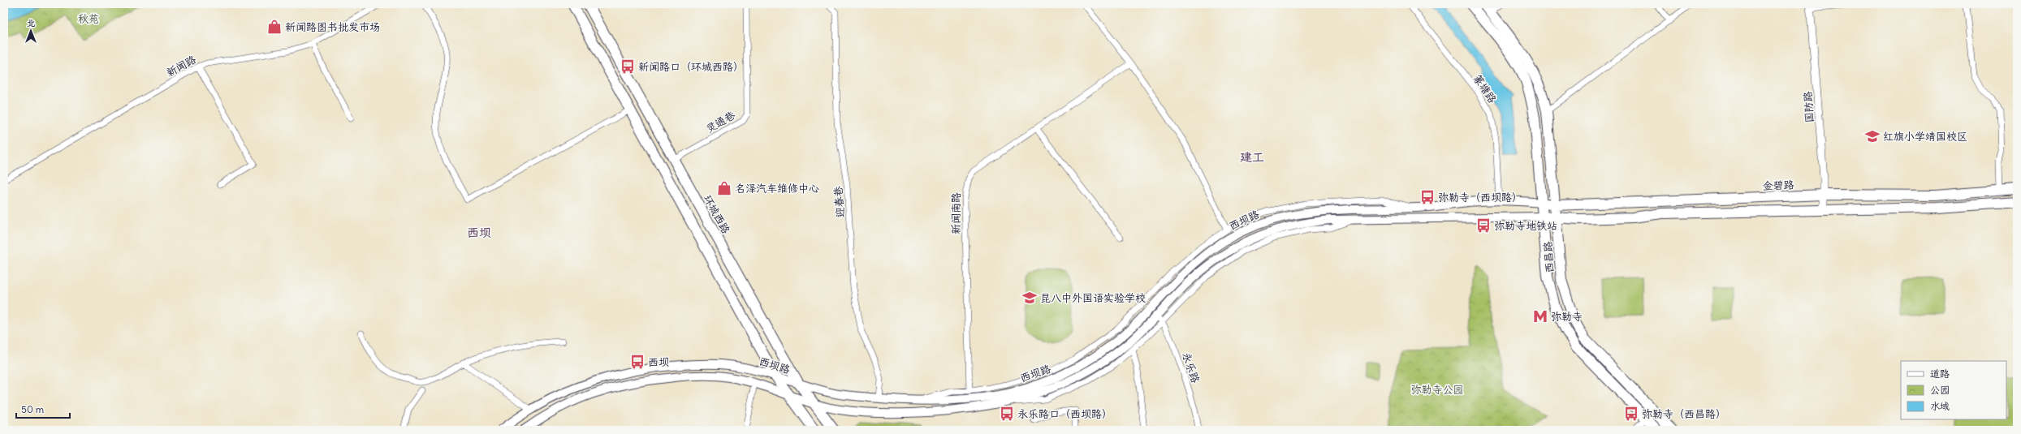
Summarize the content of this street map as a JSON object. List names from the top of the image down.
{
  "streets": {
    "main road": [
      "金碧路",
      "环城西路",
      "西坝路",
      "西昌路"
    ],
    "street": [
      "新闻路",
      "篆塘路",
      "国防路",
      "灵通巷",
      "迎春巷",
      "新闻南路",
      "永乐路"
    ]
  },
  "crossings": [
    ["篆塘路", "西坝路"],
    ["国防路", "金碧路"],
    ["灵通巷", "环城西路"],
    ["金碧路", "西坝路"],
    ["金碧路", "西昌路"],
    ["迎春巷", "西坝路"],
    ["环城西路", "西坝路"],
    ["西坝路", "西昌路"],
    ["西坝路", "永乐路"]
  ],
  "districts": ["建工", "西坝"],
  "parks": ["秋苑", "弥勒寺公园"],
  "places": {
    "shop": ["新闻路图书批发市场", "名泽汽车维修中心"],
    "bus stop": [
      "新闻路口（环城西路）",
      "弥勒寺（西坝路）",
      "弥勒寺地铁站",
      "西坝",
      "永乐路口（西坝路）",
      "弥勒寺（西昌路）"
    ],
    "school or university": ["红旗小学靖国校区", "昆八中外国语实验学校"],
    "metro station": ["弥勒寺"]
  },
  "legend": ["道路", "公园", "水域"],
  "scale_bar": "50 m",
  "north": "top"
}
